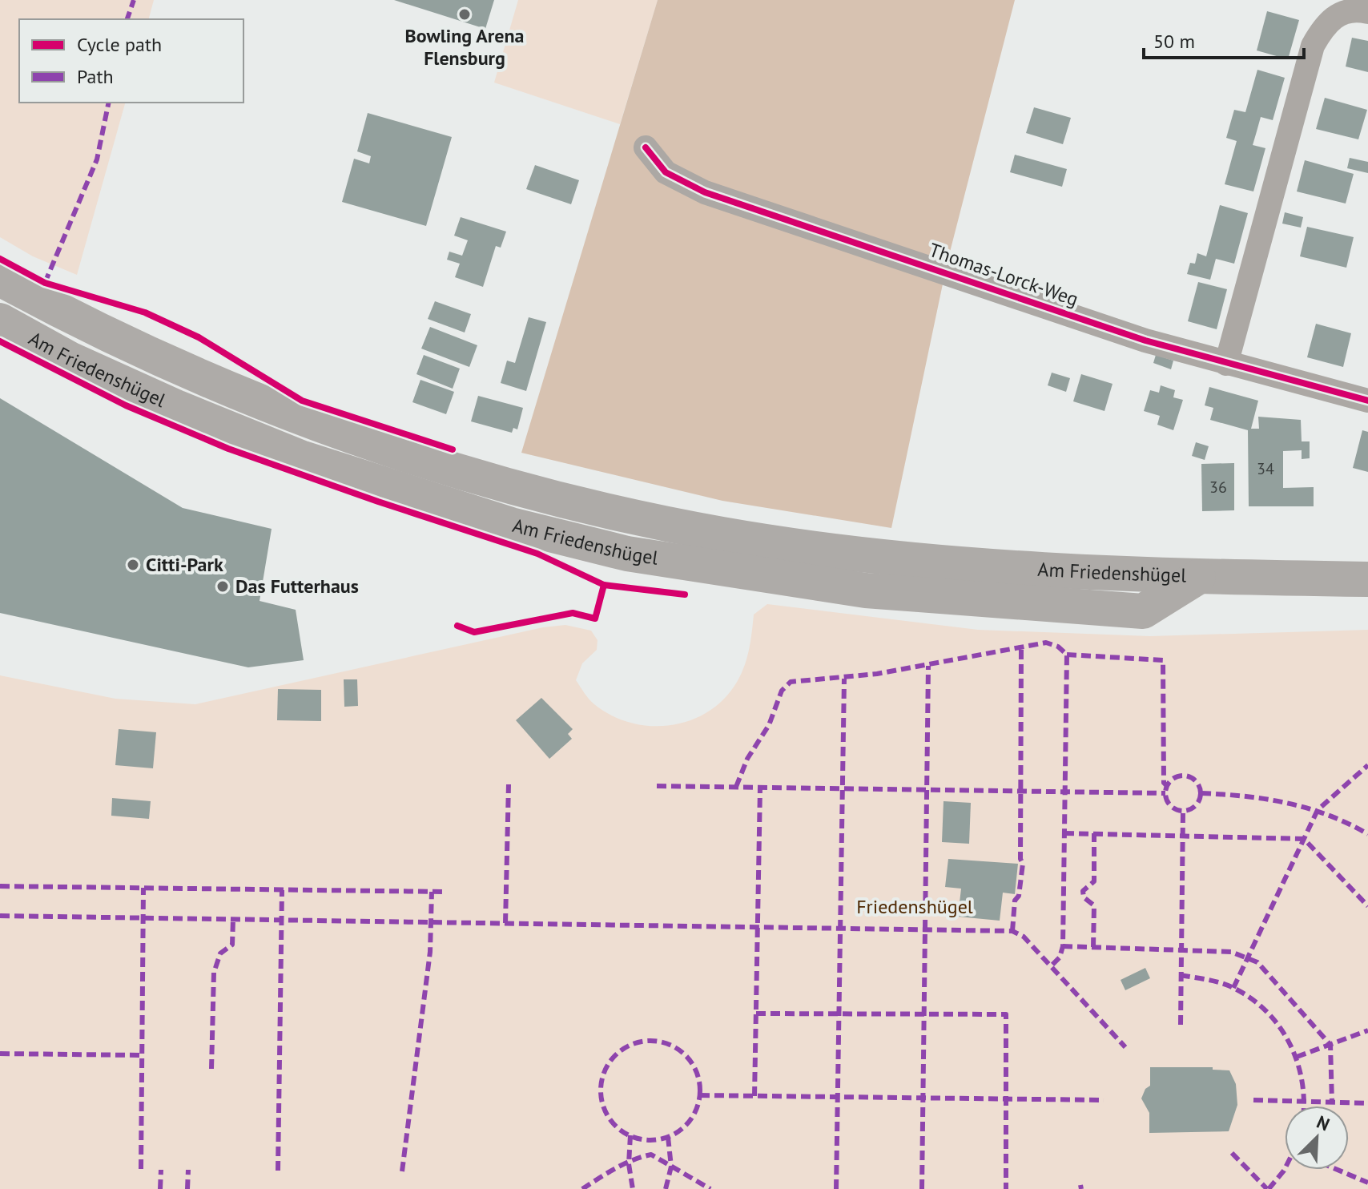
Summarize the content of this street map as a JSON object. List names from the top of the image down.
{
  "streets": {
    "main road": ["Am Friedenshügel"],
    "street": ["Thomas-Lorck-Weg"]
  },
  "parks": ["Friedenshügel"],
  "places": ["Bowling Arena Flensburg", "Citti-Park", "Das Futterhaus"],
  "house_numbers": ["34", "36"],
  "legend": ["Cycle path", "Path"],
  "scale_bar": "50 m",
  "north": "top right"
}
